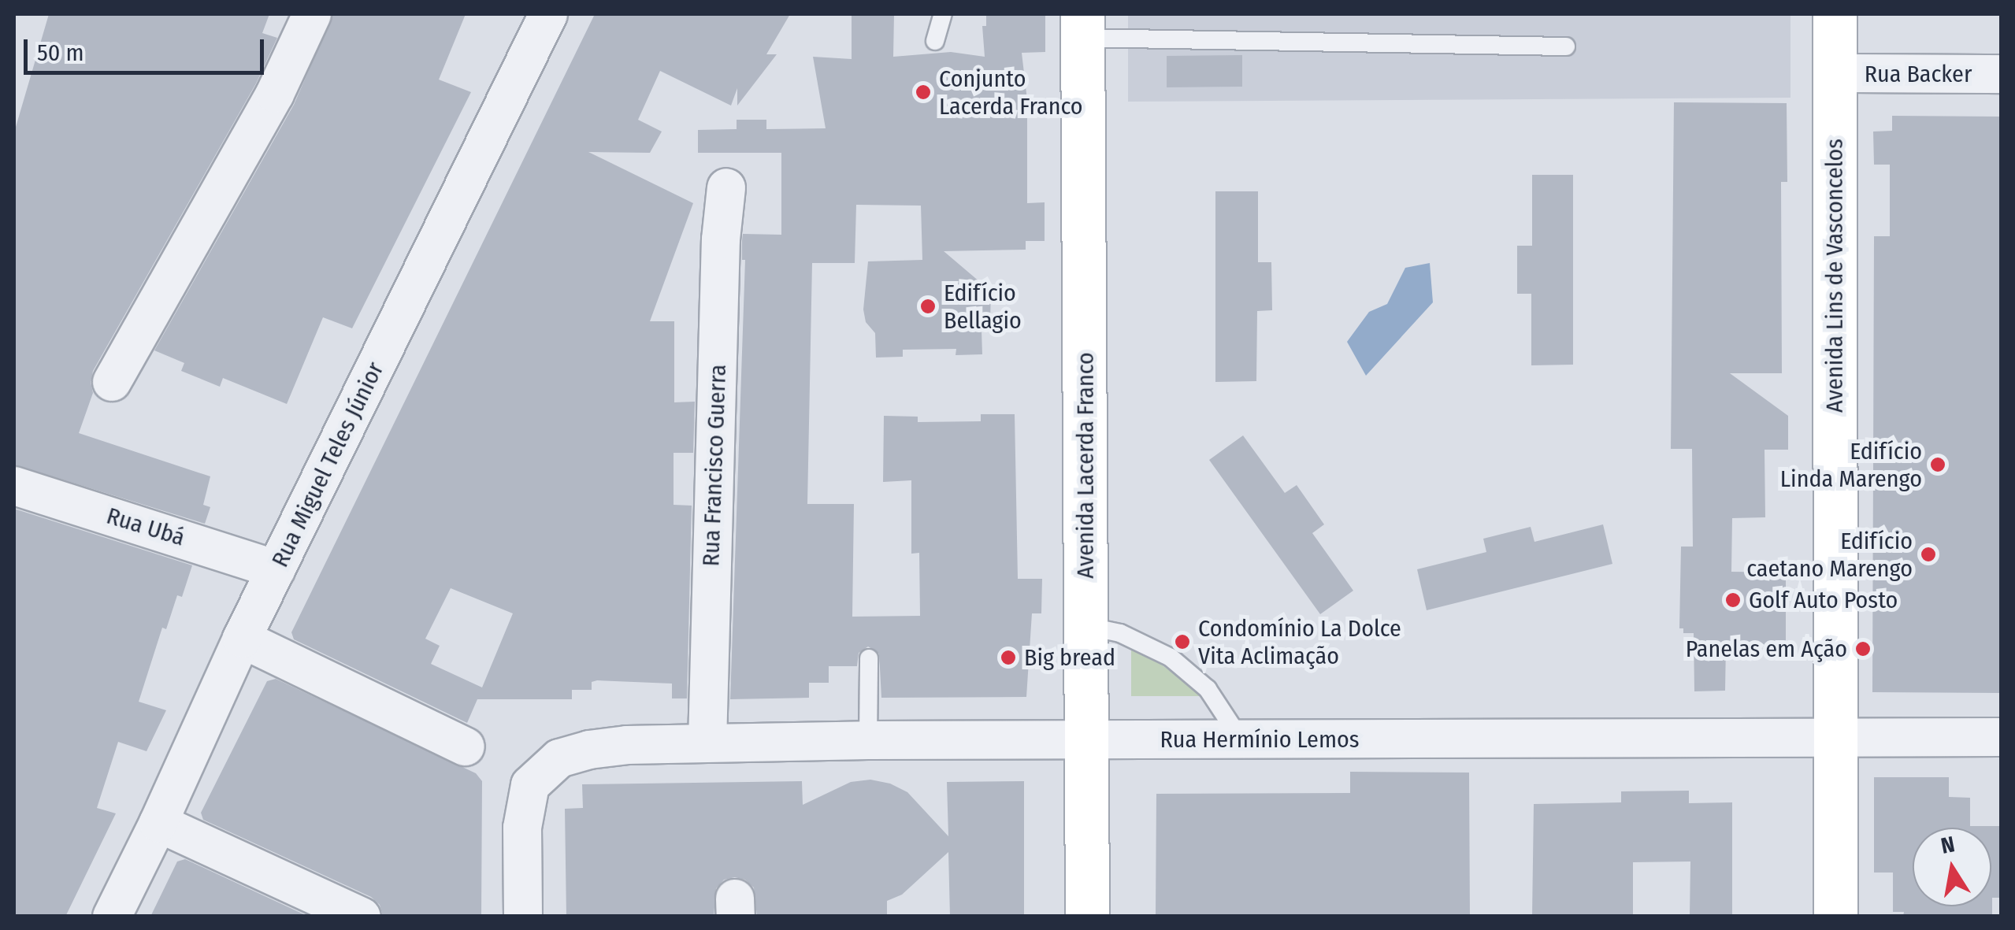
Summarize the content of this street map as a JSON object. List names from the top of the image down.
{
  "streets": {
    "street": [
      "Rua Backer",
      "Avenida Lins de Vasconcelos",
      "Rua Miguel Teles Júnior",
      "Rua Francisco Guerra",
      "Avenida Lacerda Franco",
      "Rua Ubá",
      "Rua Hermínio Lemos"
    ]
  },
  "crossings": [
    ["Rua Backer", "Avenida Lins de Vasconcelos"],
    ["Avenida Lins de Vasconcelos", "Rua Hermínio Lemos"],
    ["Rua Miguel Teles Júnior", "Rua Ubá"],
    ["Rua Francisco Guerra", "Rua Hermínio Lemos"],
    ["Avenida Lacerda Franco", "Rua Hermínio Lemos"]
  ],
  "places": [
    "Conjunto Lacerda Franco",
    "Edifício Bellagio",
    "Edifício Linda Marengo",
    "Edifício caetano Marengo",
    "Golf Auto Posto",
    "Condomínio La Dolce Vita Aclimação",
    "Panelas em Ação",
    "Big bread"
  ],
  "scale_bar": "50 m",
  "north": "top"
}
